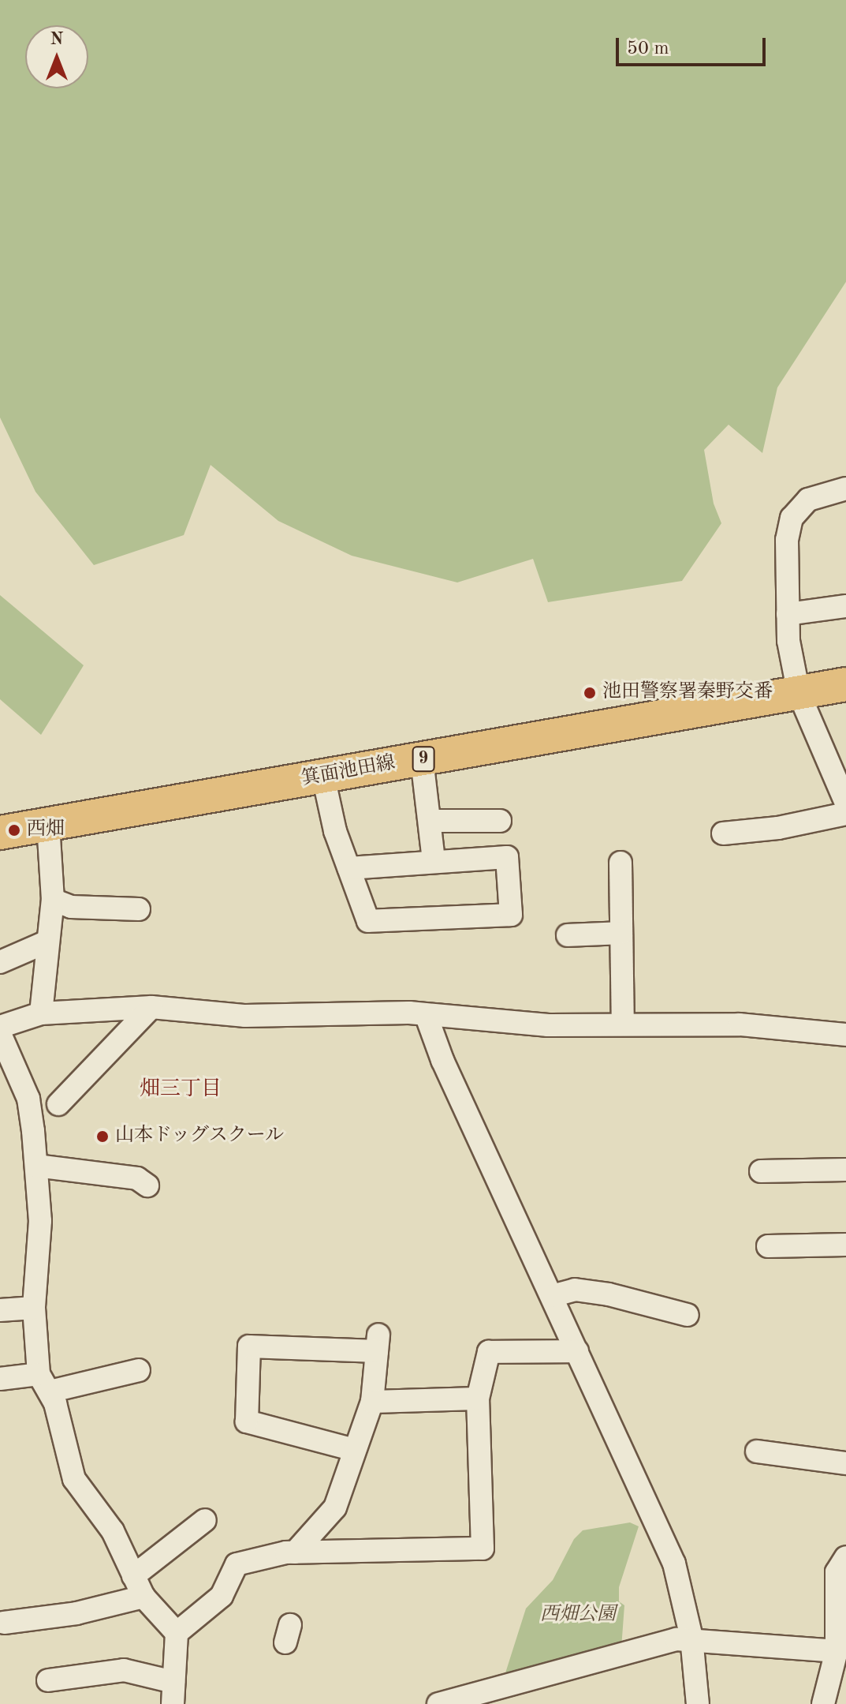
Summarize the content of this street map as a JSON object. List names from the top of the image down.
{
  "streets": {
    "main road": ["9", "箕面池田線"]
  },
  "districts": ["畑三丁目"],
  "parks": ["西畑公園"],
  "places": ["池田警察署秦野交番", "西畑", "山本ドッグスクール"],
  "scale_bar": "50 m",
  "north": "top"
}
